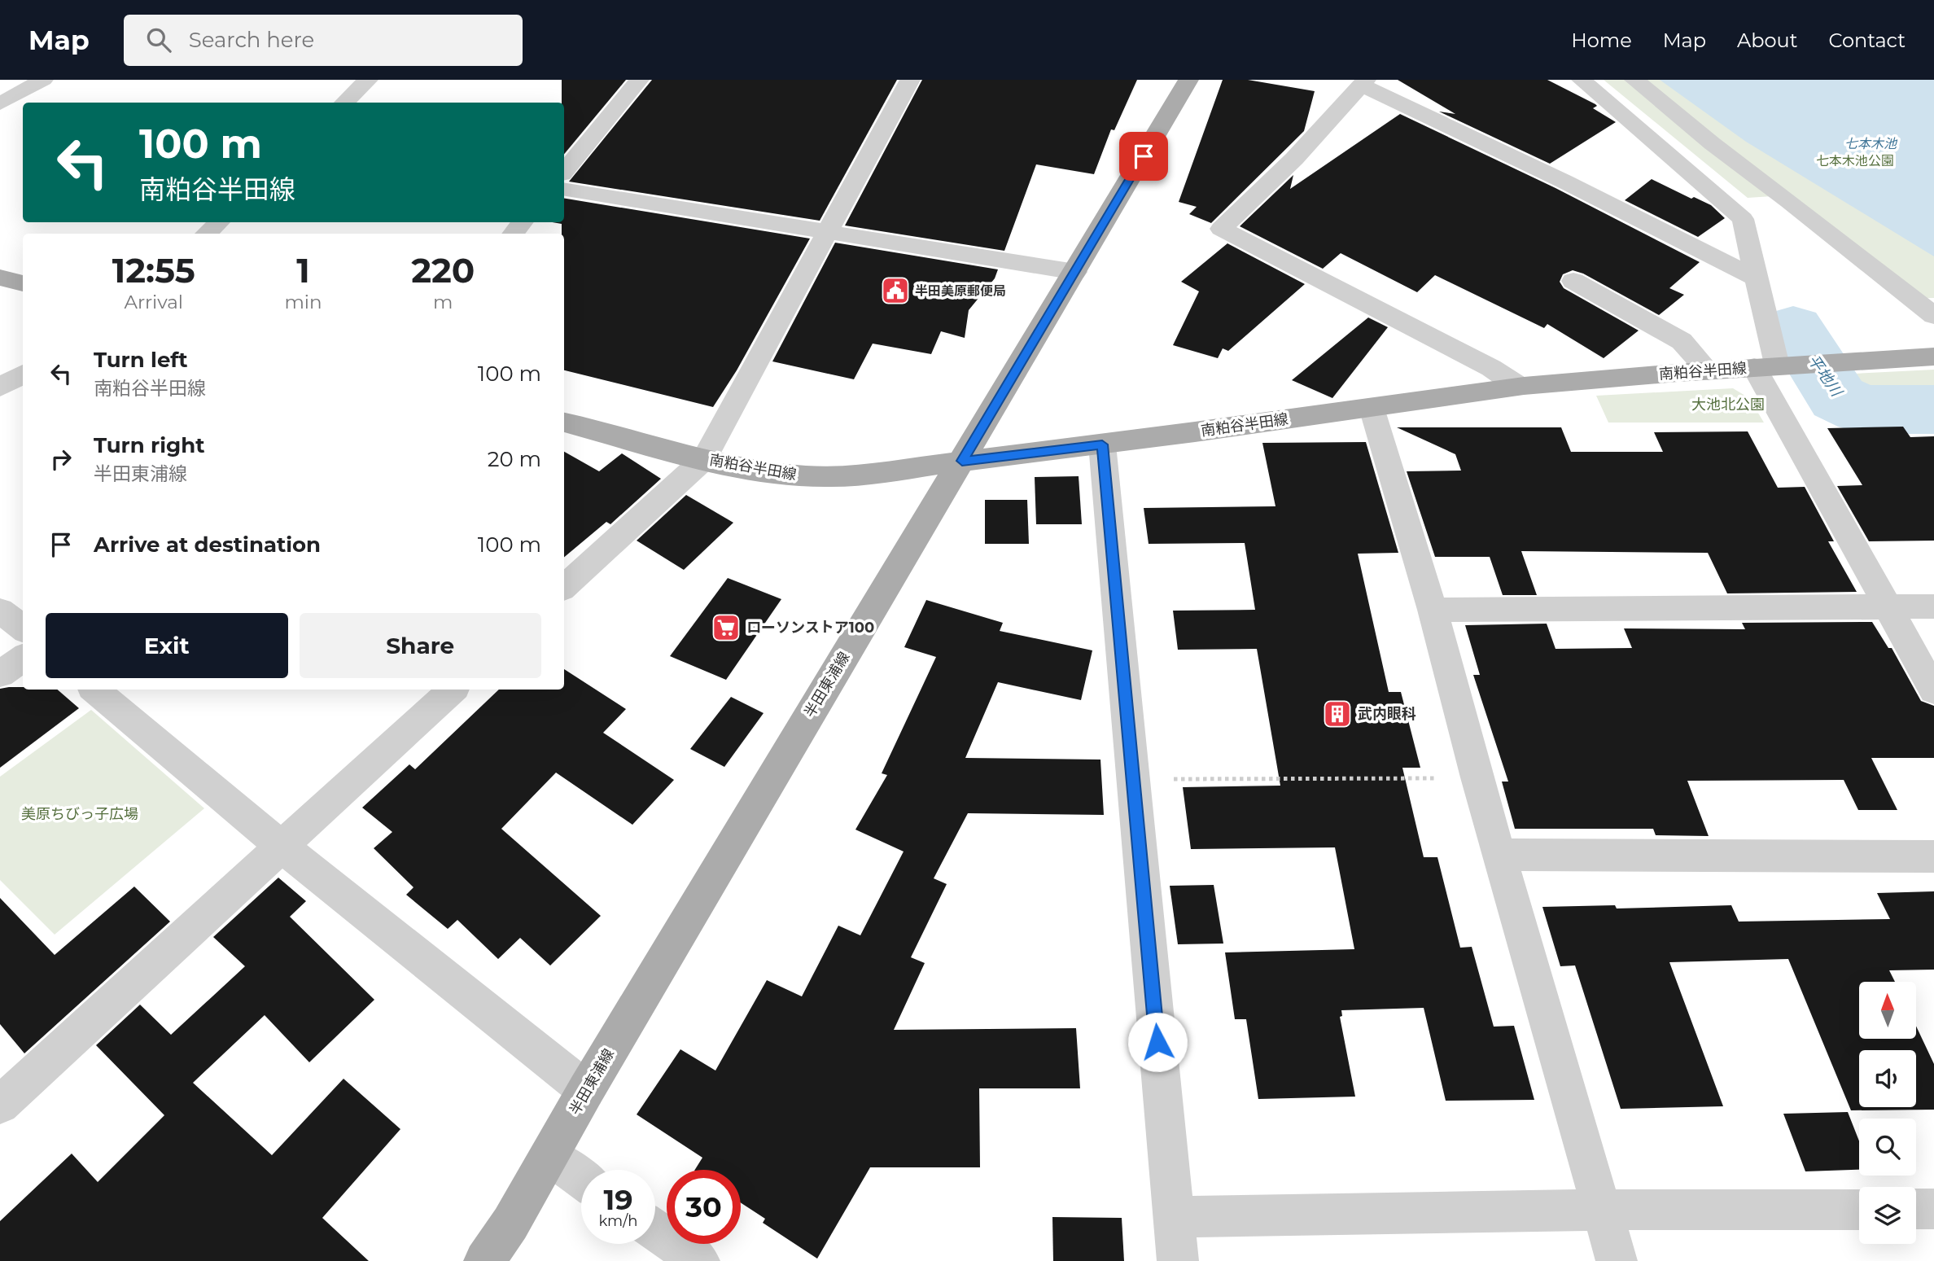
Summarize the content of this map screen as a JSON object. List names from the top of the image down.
{
  "streets": {
    "main road": ["南粕谷半田線", "半田東浦線"]
  },
  "crossings": [
    ["南粕谷半田線", "半田東浦線"]
  ],
  "water": ["七本木池", "平地川"],
  "parks": ["七本木池公園", "大池北公園", "美原ちびっ子広場"],
  "places": {
    "public building": ["半田美原郵便局"],
    "supermarket": ["ローソンストア100"],
    "building": ["武内眼科"]
  },
  "north": "top",
  "page": {
    "header": "Map",
    "search": "Search here",
    "nav": [
      "Home",
      "Map",
      "About",
      "Contact"
    ],
    "turn": ["100 m", "南粕谷半田線"],
    "eta": [
      "12:55",
      "Arrival",
      "1",
      "min",
      "220",
      "m"
    ],
    "list": [
      {
        "name": "Turn left",
        "note": "南粕谷半田線",
        "value": "100 m"
      },
      {
        "name": "Turn right",
        "note": "半田東浦線",
        "value": "20 m"
      },
      {
        "name": "Arrive at destination",
        "value": "100 m"
      }
    ],
    "buttons": ["Exit", "Share"],
    "speed": "19 km/h",
    "limit": "30"
  }
}
